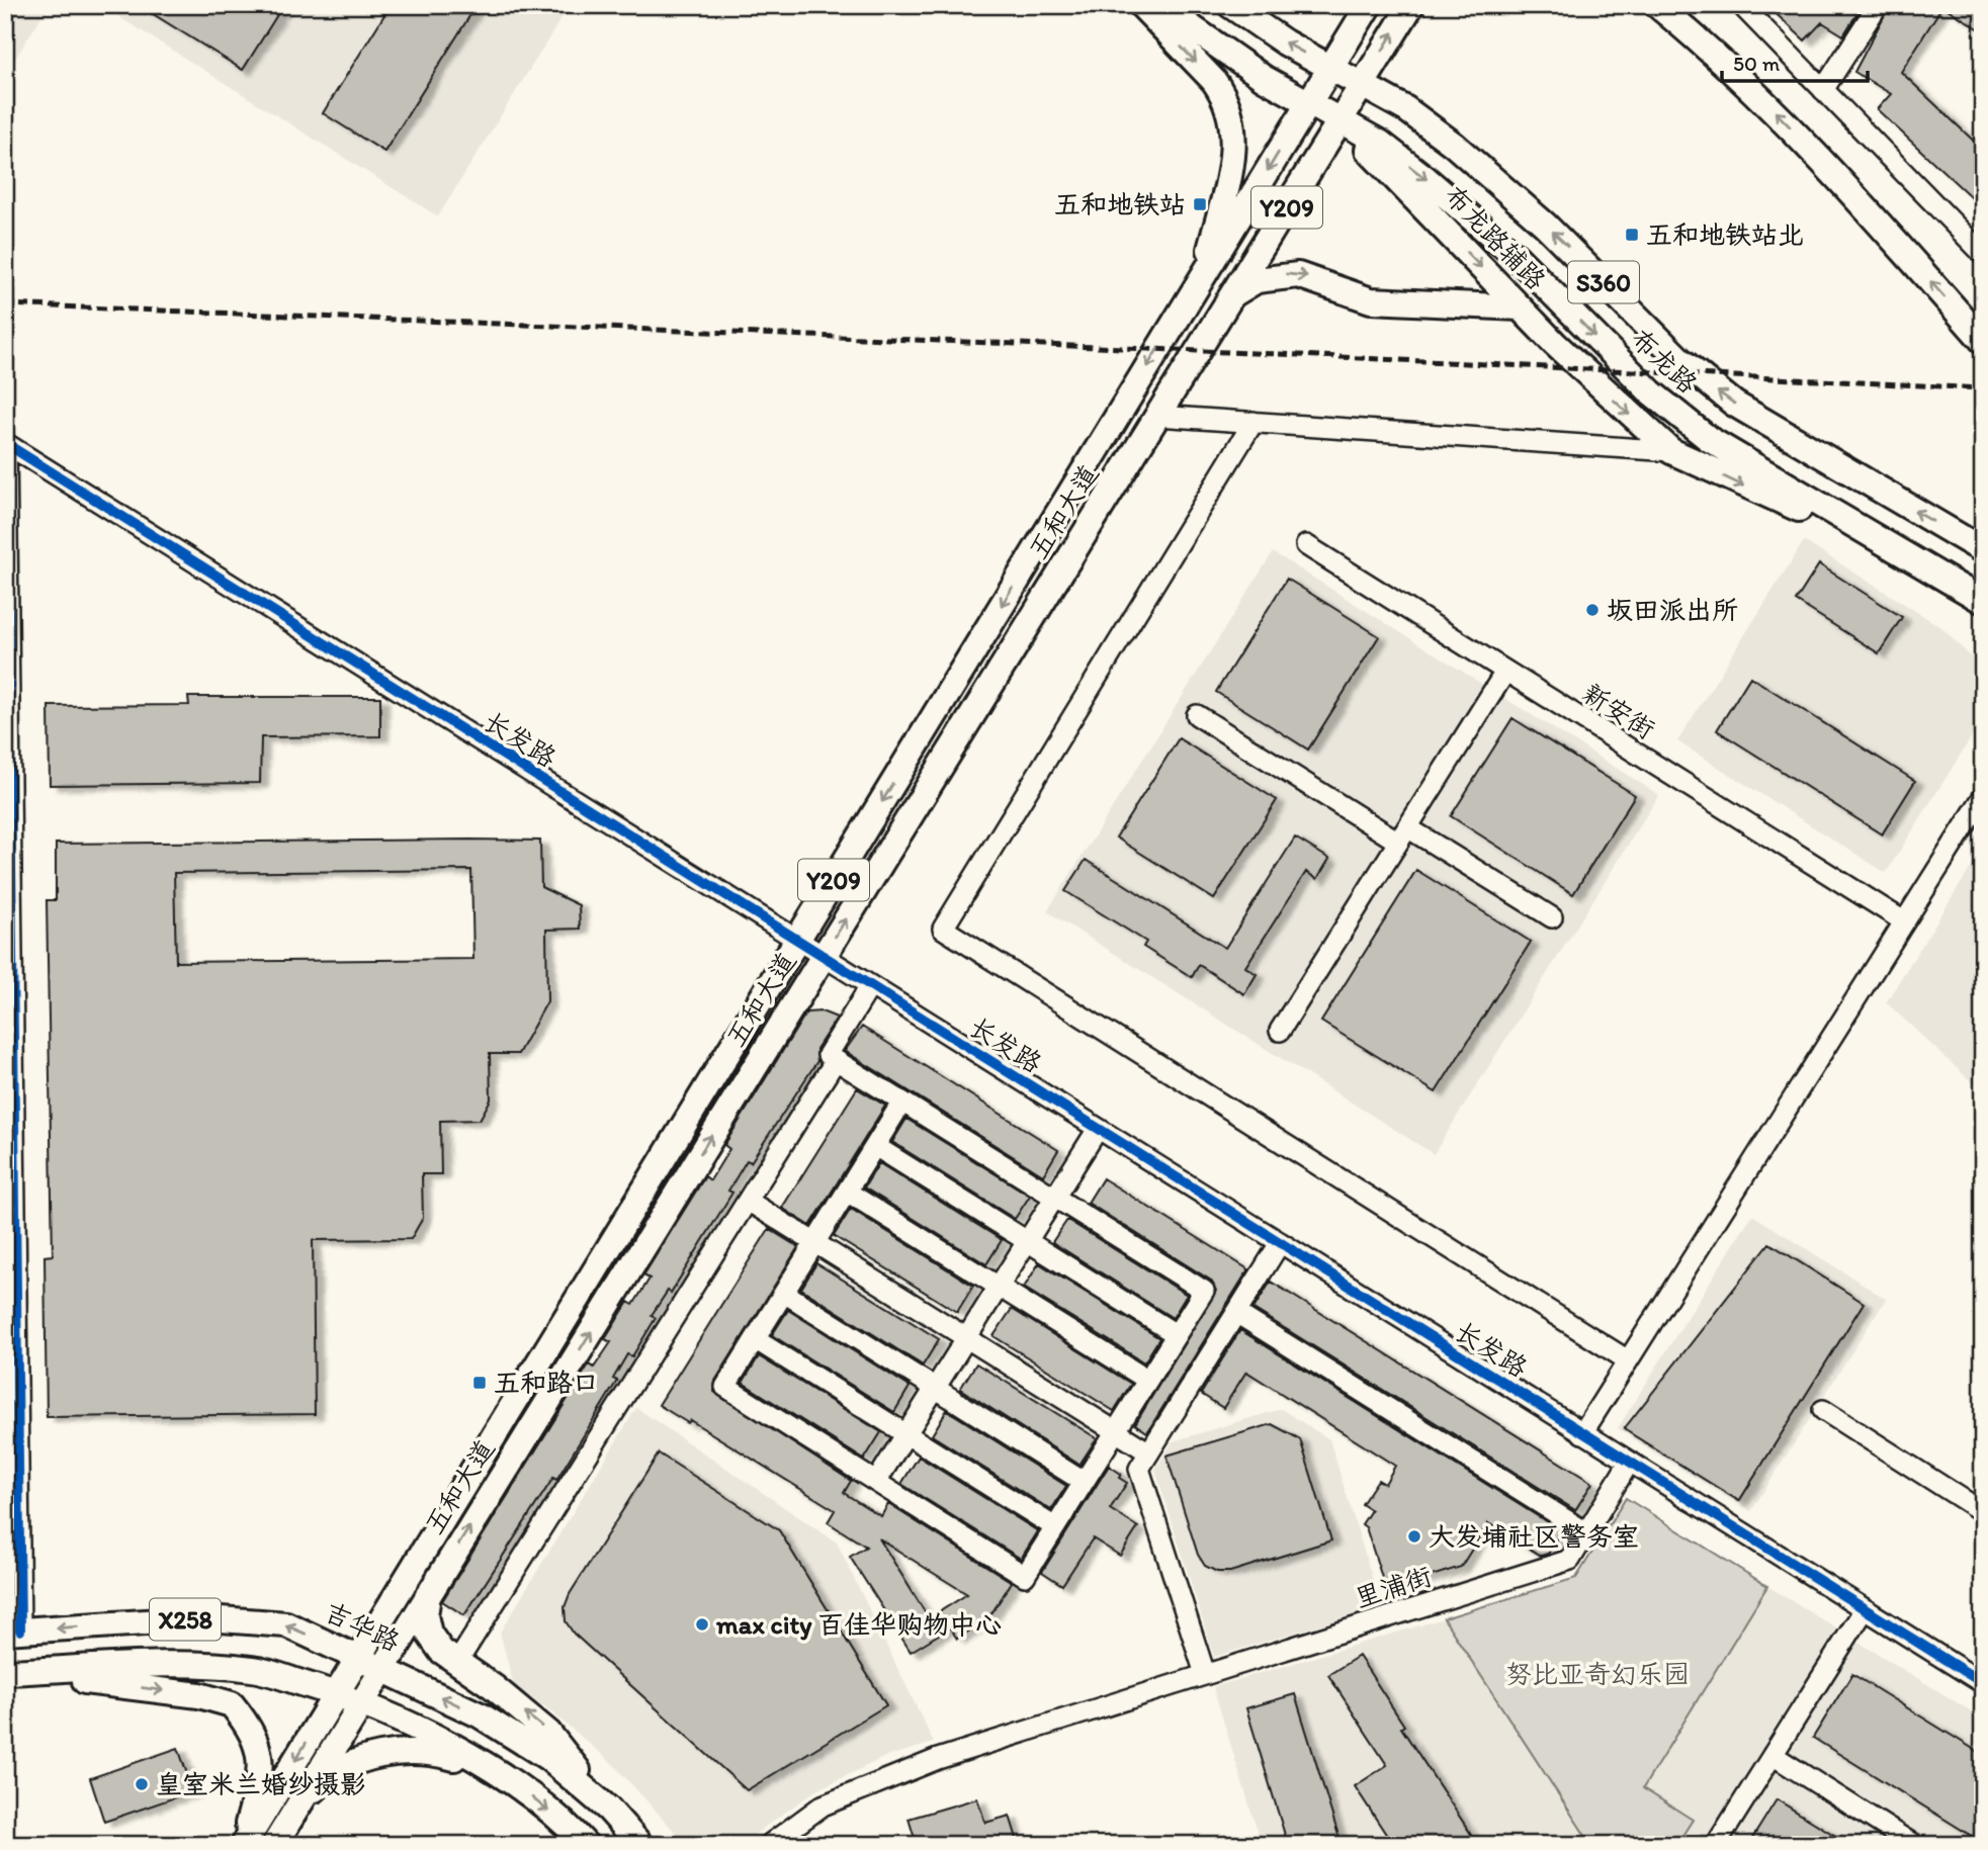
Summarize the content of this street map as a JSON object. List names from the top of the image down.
{
  "streets": {
    "main road": [
      "Y209",
      "布龙路辅路",
      "S360",
      "布龙路",
      "五和大道",
      "X258",
      "吉华路"
    ],
    "street": ["新安街", "长发路", "里浦街"]
  },
  "crossings": [
    ["布龙路辅路", "布龙路"],
    ["布龙路辅路", "五和大道"],
    ["布龙路", "五和大道"],
    ["五和大道", "长发路"],
    ["五和大道", "X258"],
    ["五和大道", "吉华路"],
    ["长发路", "里浦街"]
  ],
  "one_way": ["布龙路辅路"],
  "parks": ["努比亚奇幻乐园"],
  "places": {
    "transit": ["五和地铁站", "五和地铁站北", "五和路口"],
    "other": [
      "坂田派出所",
      "大发埔社区警务室",
      "max city 百佳华购物中心",
      "皇室米兰婚纱摄影"
    ]
  },
  "scale_bar": "50 m"
}
